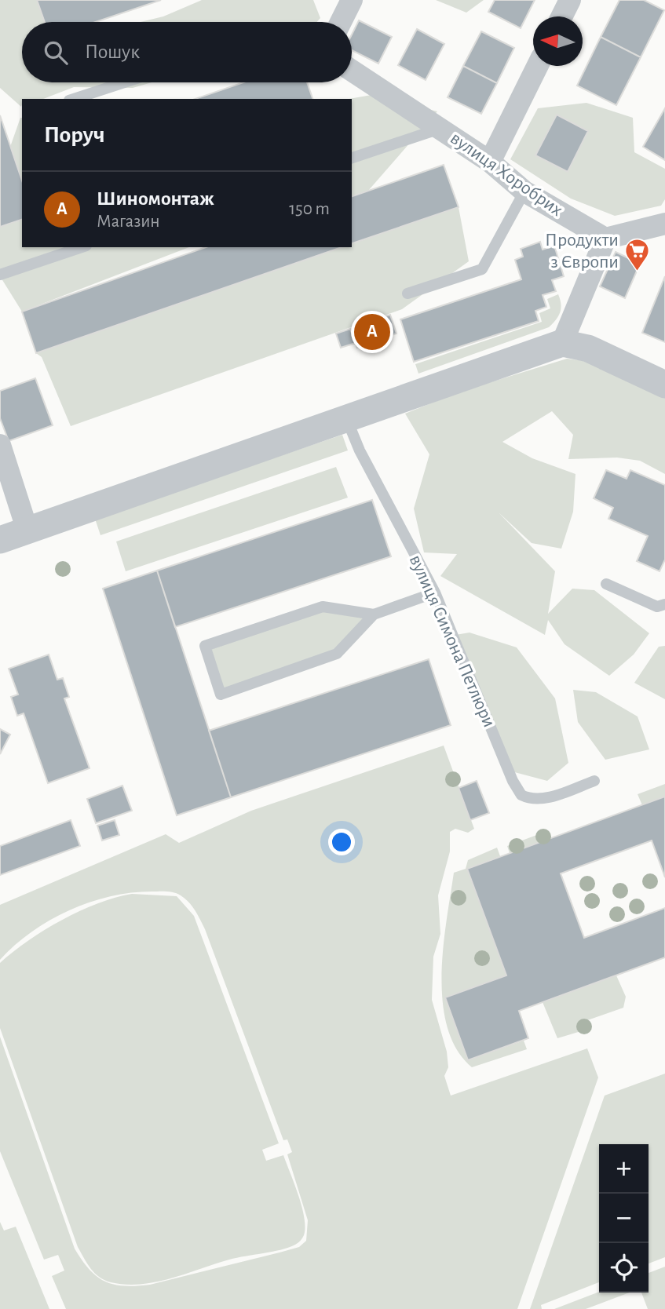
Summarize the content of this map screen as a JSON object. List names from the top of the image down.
{
  "streets": {
    "street": ["вулиця Хоробрих"],
    "lane": ["вулиця Симона Петлюри"]
  },
  "places": {
    "supermarket": ["Продукти з Європи"]
  },
  "north": "left",
  "page": {
    "search": "Пошук",
    "heading": "Поруч",
    "list": [
      {
        "mark": "A",
        "name": "Шиномонтаж",
        "note": "Магазин",
        "value": "150 m"
      }
    ],
    "pins": "A",
    "map_buttons": ["+", "−"]
  }
}
